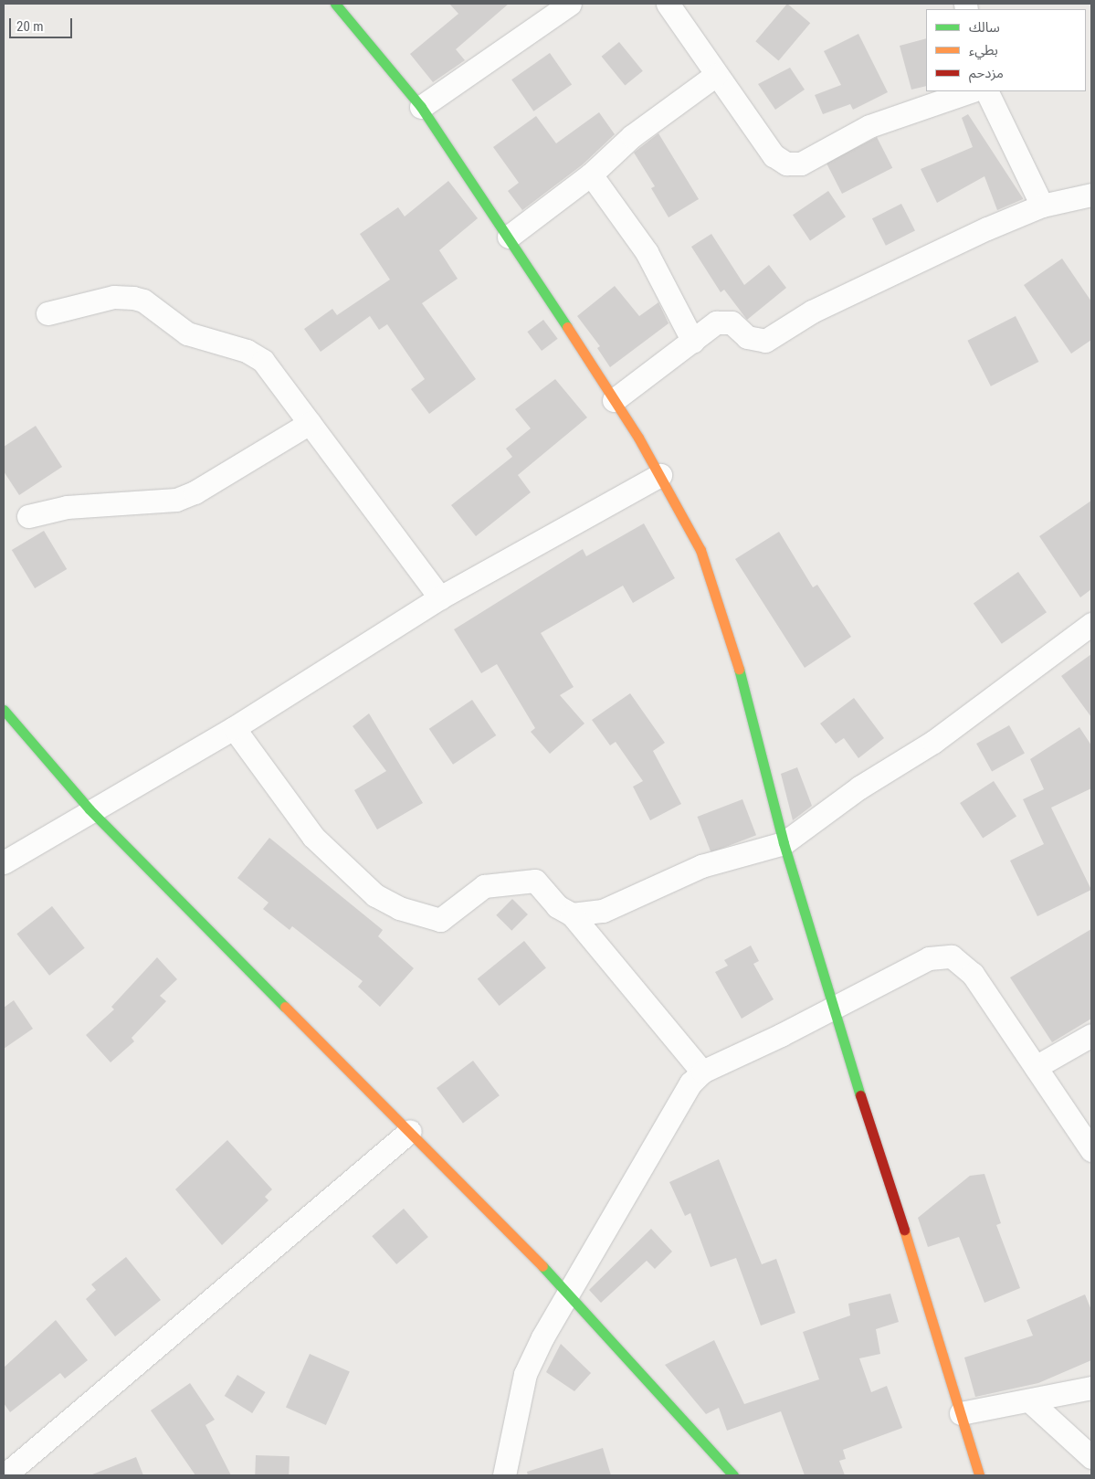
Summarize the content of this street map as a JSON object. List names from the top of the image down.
{
  "legend": ["سالك", "بطيء", "مزدحم"],
  "scale_bar": "20 m"
}
